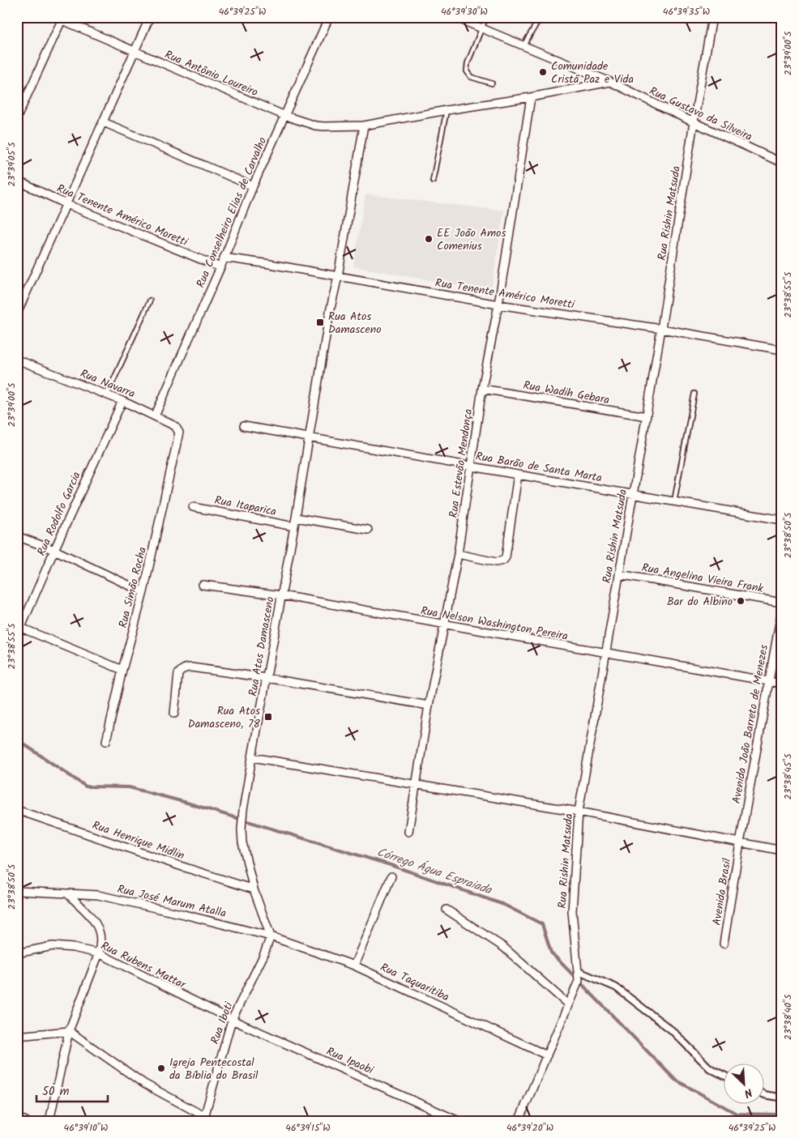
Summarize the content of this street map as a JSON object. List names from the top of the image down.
{
  "streets": {
    "street": [
      "Rua Antônio Loureiro",
      "Rua Gustavo da Silveira",
      "Rua Conselheiro Elias de Carvalho",
      "Rua Rishin Matsuda",
      "Rua Tenente Américo Moretti",
      "Rua Navarra",
      "Rua Wadih Gebara",
      "Rua Estevão Mendonça",
      "Rua Barão de Santa Marta",
      "Rua Itaparica",
      "Rua Rodolfo Garcia",
      "Rua Angelina Vieira Frank",
      "Rua Simão Rocha",
      "Rua Nelson Washington Pereira",
      "Rua Atos Damasceno",
      "Avenida João Barreto de Menezes",
      "Rua Henrique Midlin",
      "Avenida Brasil",
      "Rua José Marum Atalla",
      "Rua Rubens Mattar",
      "Rua Taquaritiba",
      "Rua Iboti",
      "Rua Ipaobi"
    ]
  },
  "crossings": [
    ["Rua Antônio Loureiro", "Rua Conselheiro Elias de Carvalho"],
    ["Rua Antônio Loureiro", "Rua Atos Damasceno"],
    ["Rua Gustavo da Silveira", "Rua Rishin Matsuda"],
    ["Rua Conselheiro Elias de Carvalho", "Rua Tenente Américo Moretti"],
    ["Rua Conselheiro Elias de Carvalho", "Rua Navarra"],
    ["Rua Rishin Matsuda", "Rua Tenente Américo Moretti"],
    ["Rua Rishin Matsuda", "Rua Wadih Gebara"],
    ["Rua Rishin Matsuda", "Rua Barão de Santa Marta"],
    ["Rua Rishin Matsuda", "Rua Angelina Vieira Frank"],
    ["Rua Rishin Matsuda", "Rua Nelson Washington Pereira"],
    ["Rua Rishin Matsuda", "Rua Taquaritiba"],
    ["Rua Tenente Américo Moretti", "Rua Estevão Mendonça"],
    ["Rua Tenente Américo Moretti", "Rua Atos Damasceno"],
    ["Rua Navarra", "Rua Rodolfo Garcia"],
    ["Rua Navarra", "Rua Simão Rocha"],
    ["Rua Wadih Gebara", "Rua Estevão Mendonça"],
    ["Rua Estevão Mendonça", "Rua Barão de Santa Marta"],
    ["Rua Estevão Mendonça", "Rua Nelson Washington Pereira"],
    ["Rua Barão de Santa Marta", "Rua Atos Damasceno"],
    ["Rua Itaparica", "Rua Atos Damasceno"],
    ["Rua Nelson Washington Pereira", "Rua Atos Damasceno"],
    ["Rua Nelson Washington Pereira", "Avenida João Barreto de Menezes"],
    ["Rua Atos Damasceno", "Rua Henrique Midlin"],
    ["Rua Atos Damasceno", "Rua José Marum Atalla"],
    ["Rua Atos Damasceno", "Rua Taquaritiba"],
    ["Rua Atos Damasceno", "Rua Iboti"],
    ["Avenida João Barreto de Menezes", "Avenida Brasil"],
    ["Rua José Marum Atalla", "Rua Taquaritiba"],
    ["Rua José Marum Atalla", "Rua Iboti"],
    ["Rua Rubens Mattar", "Rua Iboti"],
    ["Rua Rubens Mattar", "Rua Ipaobi"],
    ["Rua Taquaritiba", "Rua Iboti"],
    ["Rua Iboti", "Rua Ipaobi"]
  ],
  "water": ["Córrego Água Espraiada"],
  "places": {
    "other": [
      "Comunidade Cristã Paz e Vida",
      "EE João Amos Comenius",
      "Bar do Albino",
      "Igreja Pentecostal da Bíblia do Brasil"
    ],
    "transit": ["Rua Atos Damasceno", "Rua Atos Damasceno, 78"]
  },
  "scale_bar": "50 m",
  "north": "bottom right",
  "coordinates": [
    "46°39'25\"W",
    "46°39'30\"W",
    "46°39'35\"W",
    "23°39'00\"S",
    "23°39'05\"S",
    "23°38'55\"S",
    "23°38'50\"S",
    "23°38'45\"S",
    "23°38'40\"S",
    "46°39'10\"W",
    "46°39'15\"W",
    "46°39'20\"W"
  ]
}
